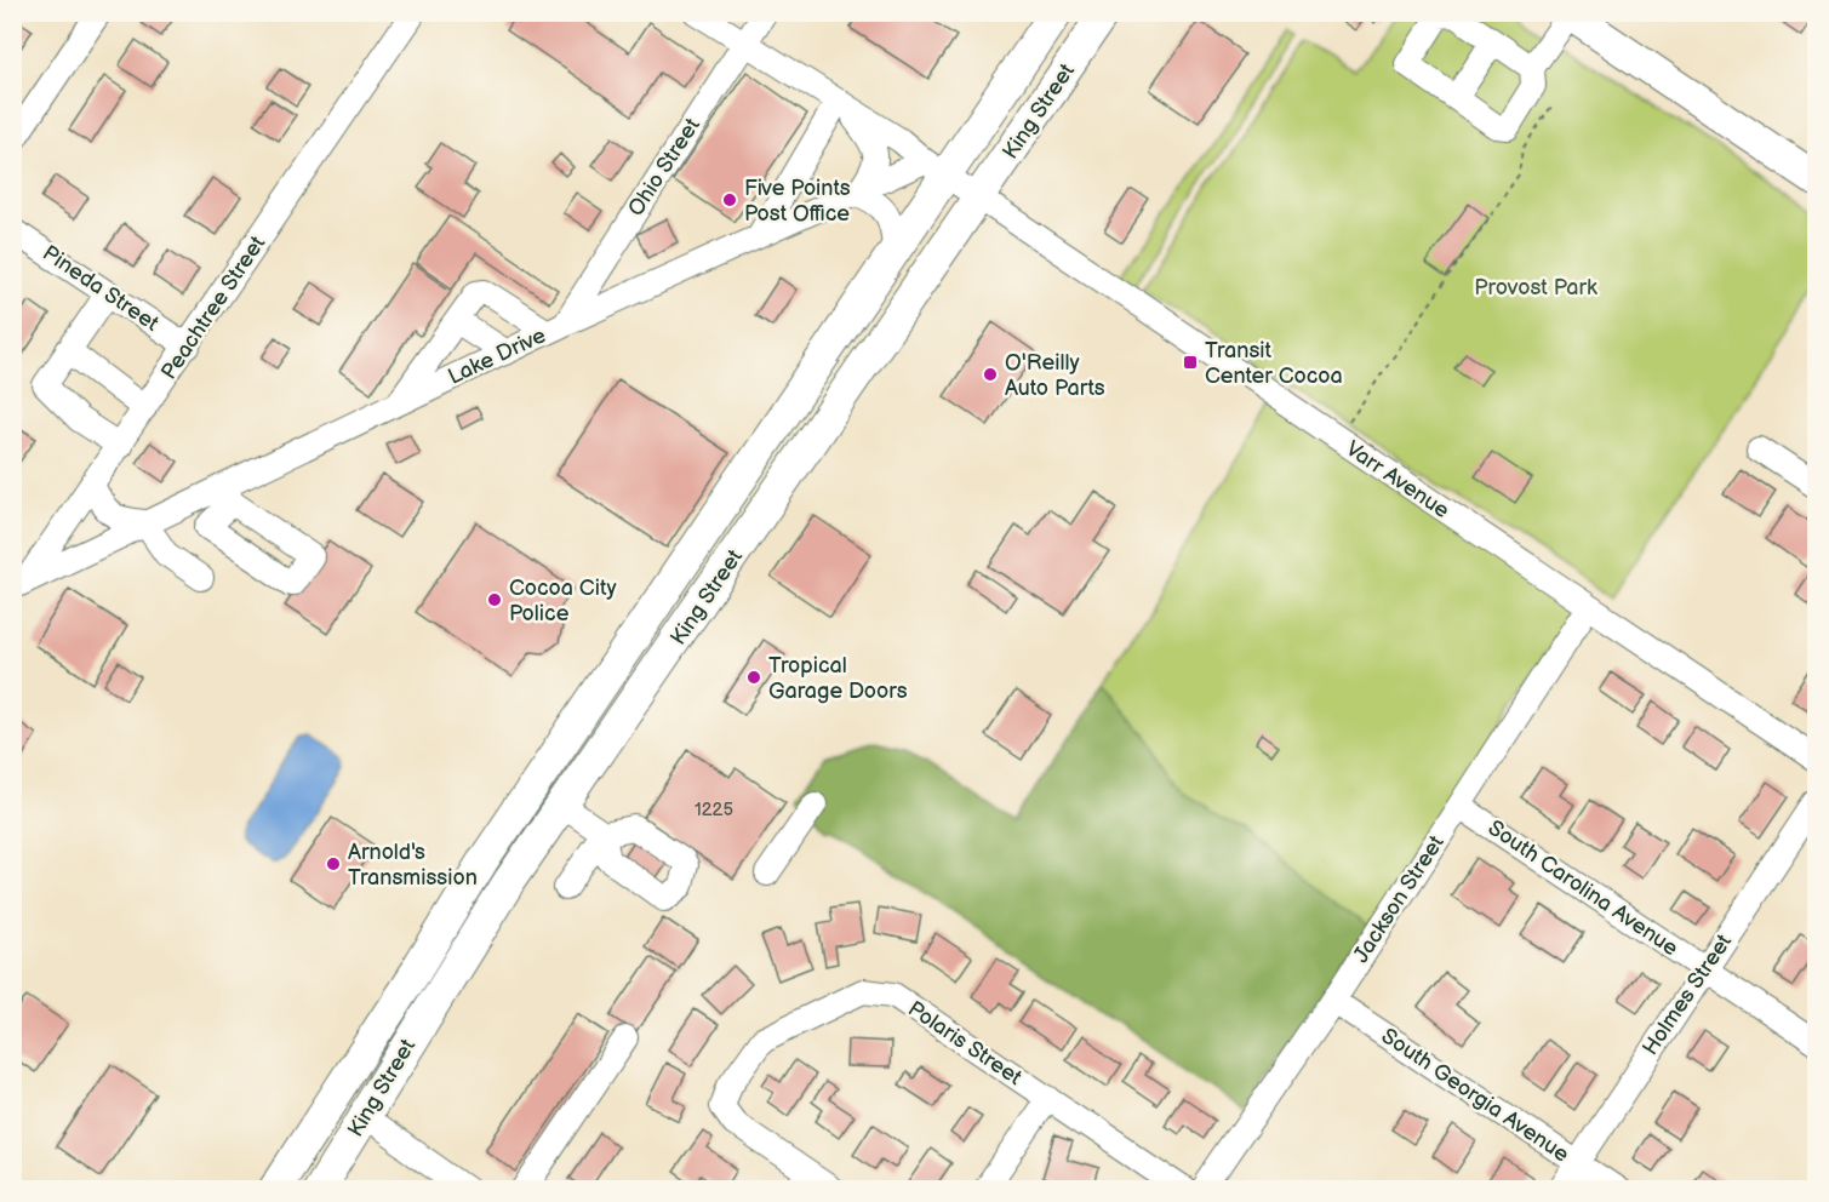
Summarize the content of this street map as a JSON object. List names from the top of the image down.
{
  "streets": {
    "main road": ["King Street"],
    "street": [
      "Ohio Street",
      "Pineda Street",
      "Peachtree Street",
      "Lake Drive",
      "Varr Avenue",
      "South Carolina Avenue",
      "Jackson Street",
      "Holmes Street",
      "Polaris Street",
      "South Georgia Avenue"
    ]
  },
  "crossings": [
    ["King Street", "Lake Drive"],
    ["King Street", "Varr Avenue"],
    ["Ohio Street", "Lake Drive"],
    ["Pineda Street", "Peachtree Street"],
    ["Peachtree Street", "Lake Drive"],
    ["Varr Avenue", "Jackson Street"],
    ["South Carolina Avenue", "Jackson Street"],
    ["South Carolina Avenue", "Holmes Street"],
    ["Jackson Street", "South Georgia Avenue"],
    ["Holmes Street", "South Georgia Avenue"]
  ],
  "parks": ["Provost Park"],
  "places": {
    "other": [
      "Five Points Post Office",
      "O'Reilly Auto Parts",
      "Cocoa City Police",
      "Tropical Garage Doors",
      "Arnold's Transmission"
    ],
    "transit": ["Transit Center Cocoa"]
  },
  "house_numbers": ["1225"]
}
